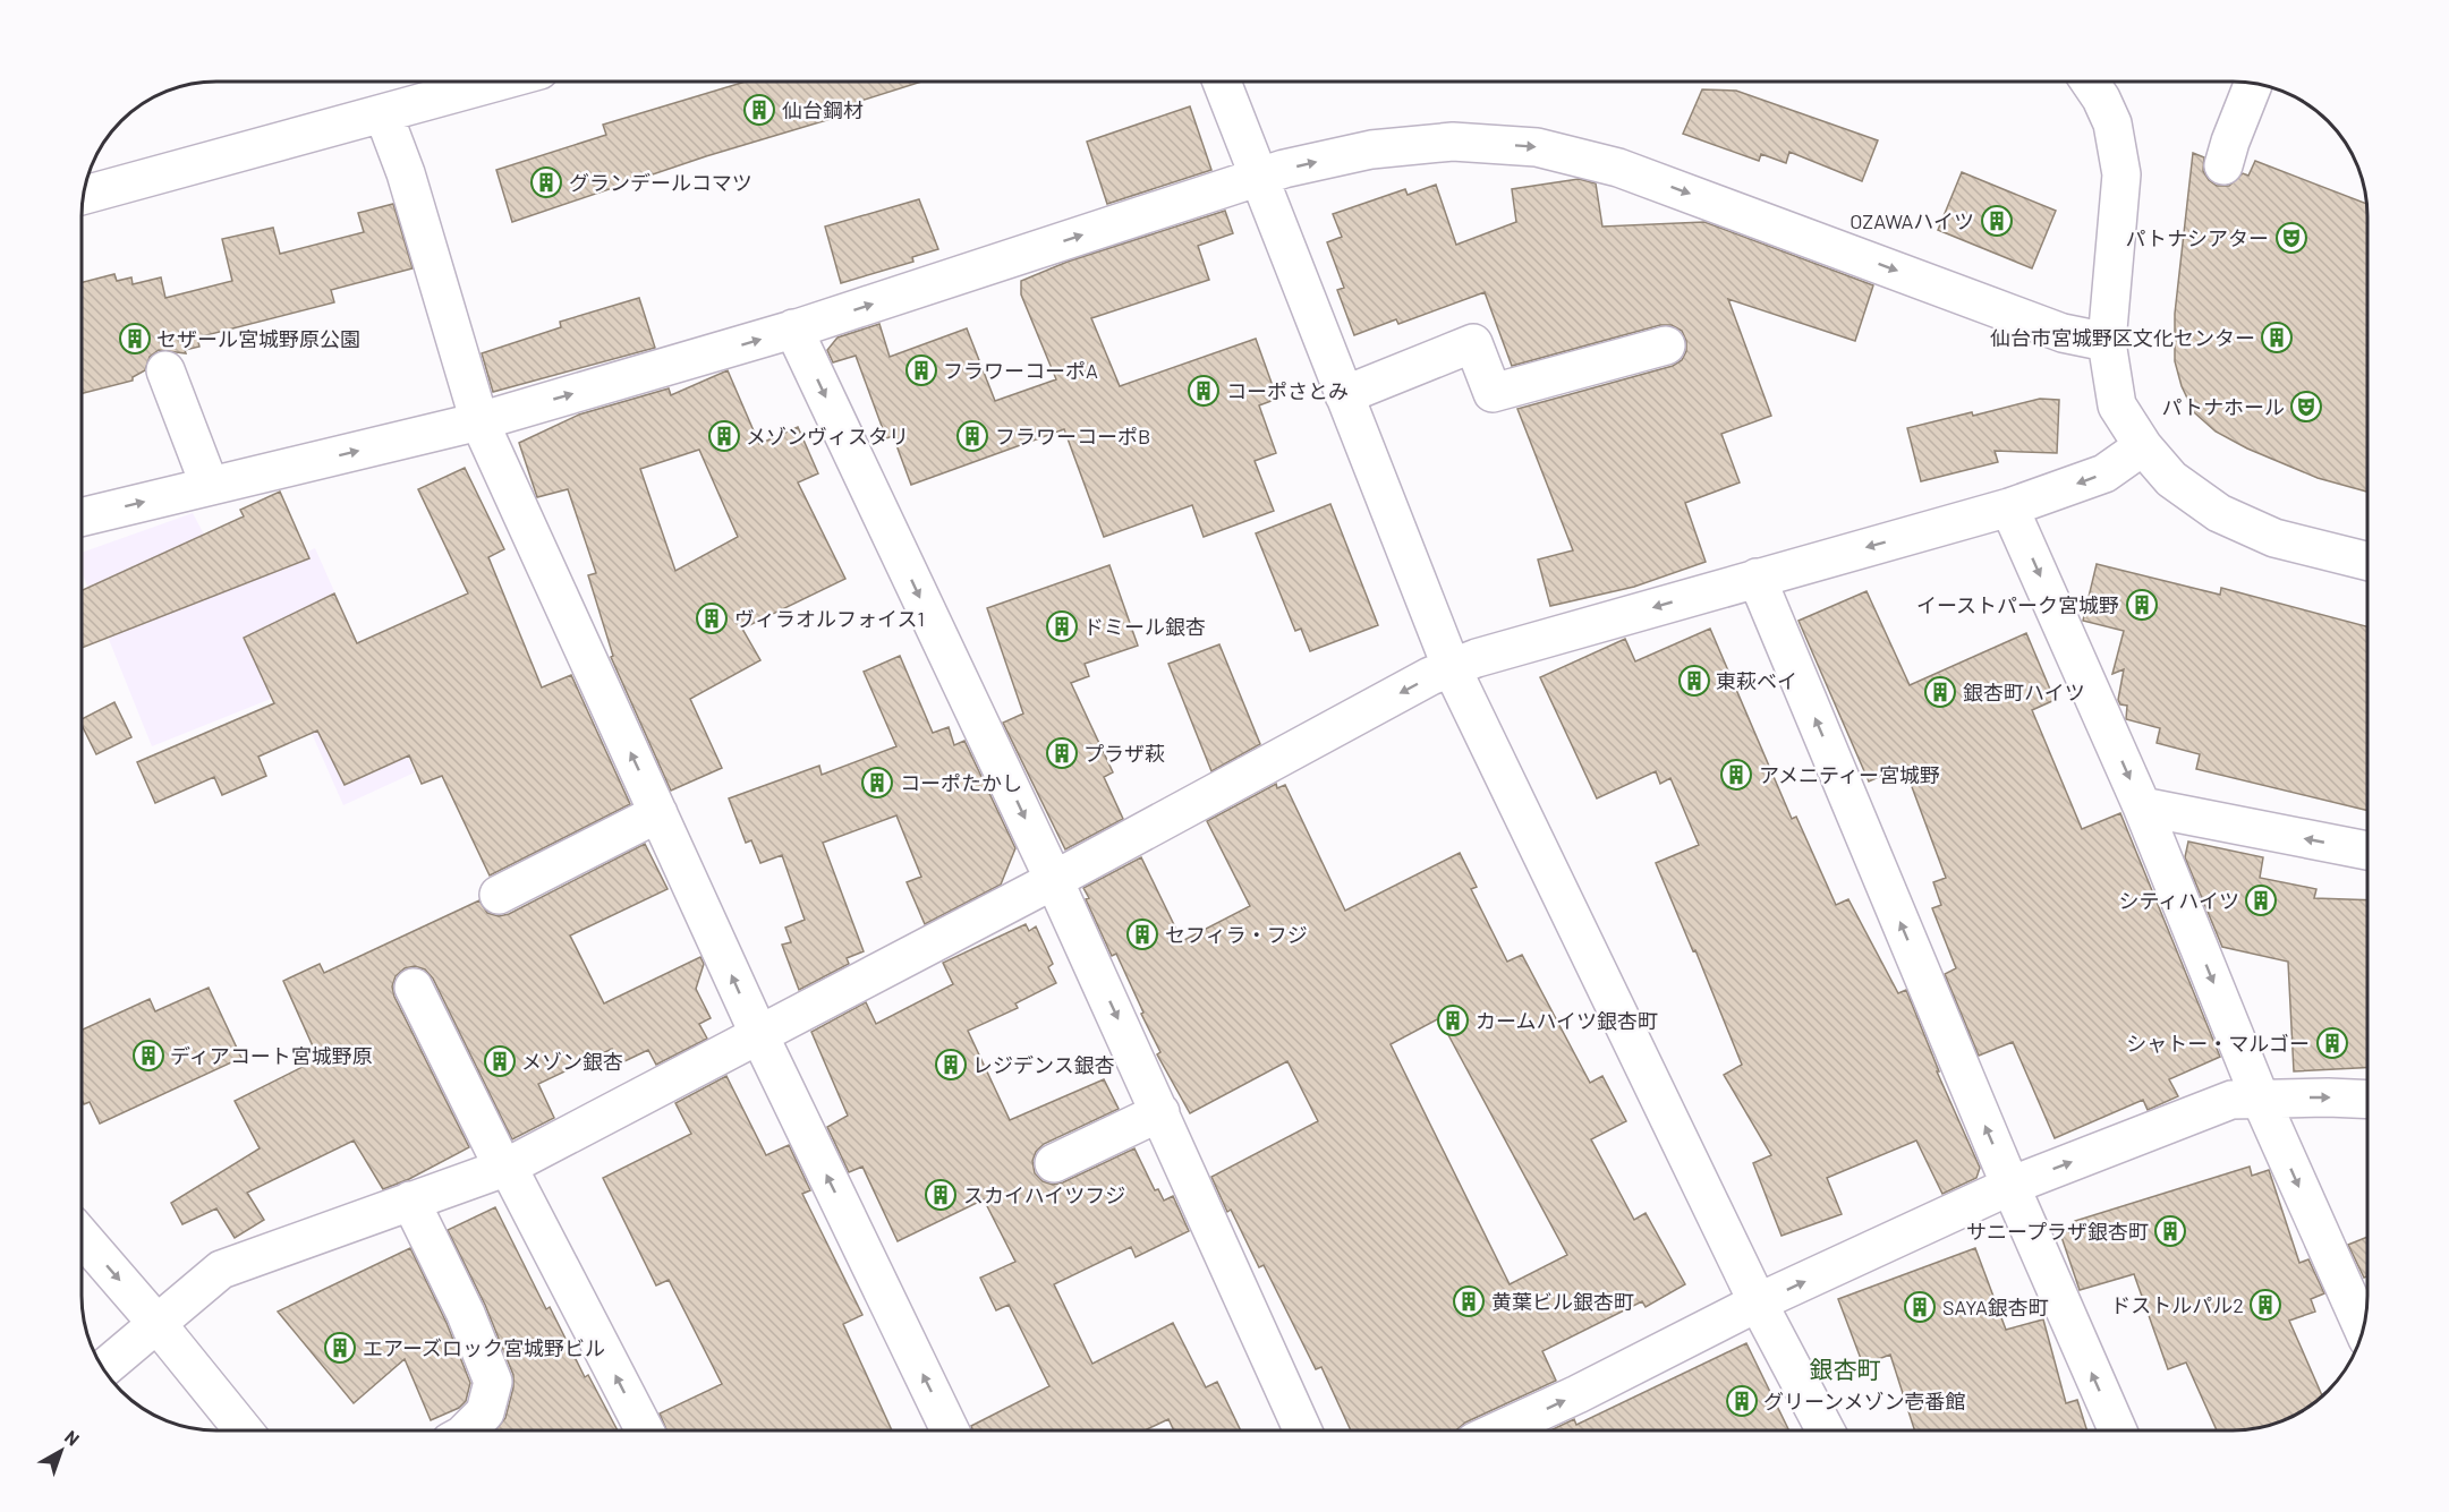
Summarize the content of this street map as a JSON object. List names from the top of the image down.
{
  "districts": ["銀杏町"],
  "places": {
    "building": [
      "仙台鋼材",
      "グランデールコマツ",
      "OZAWAハイツ",
      "仙台市宮城野区文化センター",
      "セザール宮城野原公園",
      "フラワーコーポA",
      "コーポさとみ",
      "メゾンヴィスタリ",
      "フラワーコーポB",
      "イーストパーク宮城野",
      "ヴィラオルフォイス1",
      "ドミール銀杏",
      "東萩ベイ",
      "銀杏町ハイツ",
      "プラザ萩",
      "アメニティー宮城野",
      "コーポたかし",
      "シティハイツ",
      "セフィラ・フジ",
      "カームハイツ銀杏町",
      "シャトー・マルゴー",
      "ディアコート宮城野原",
      "メゾン銀杏",
      "レジデンス銀杏",
      "スカイハイツフジ",
      "サニープラザ銀杏町",
      "黄葉ビル銀杏町",
      "ドストルパル2",
      "SAYA銀杏町",
      "エアーズロック宮城野ビル",
      "グリーンメゾン壱番館"
    ],
    "theatre": ["パトナシアター", "パトナホール"]
  },
  "north": "top right"
}
